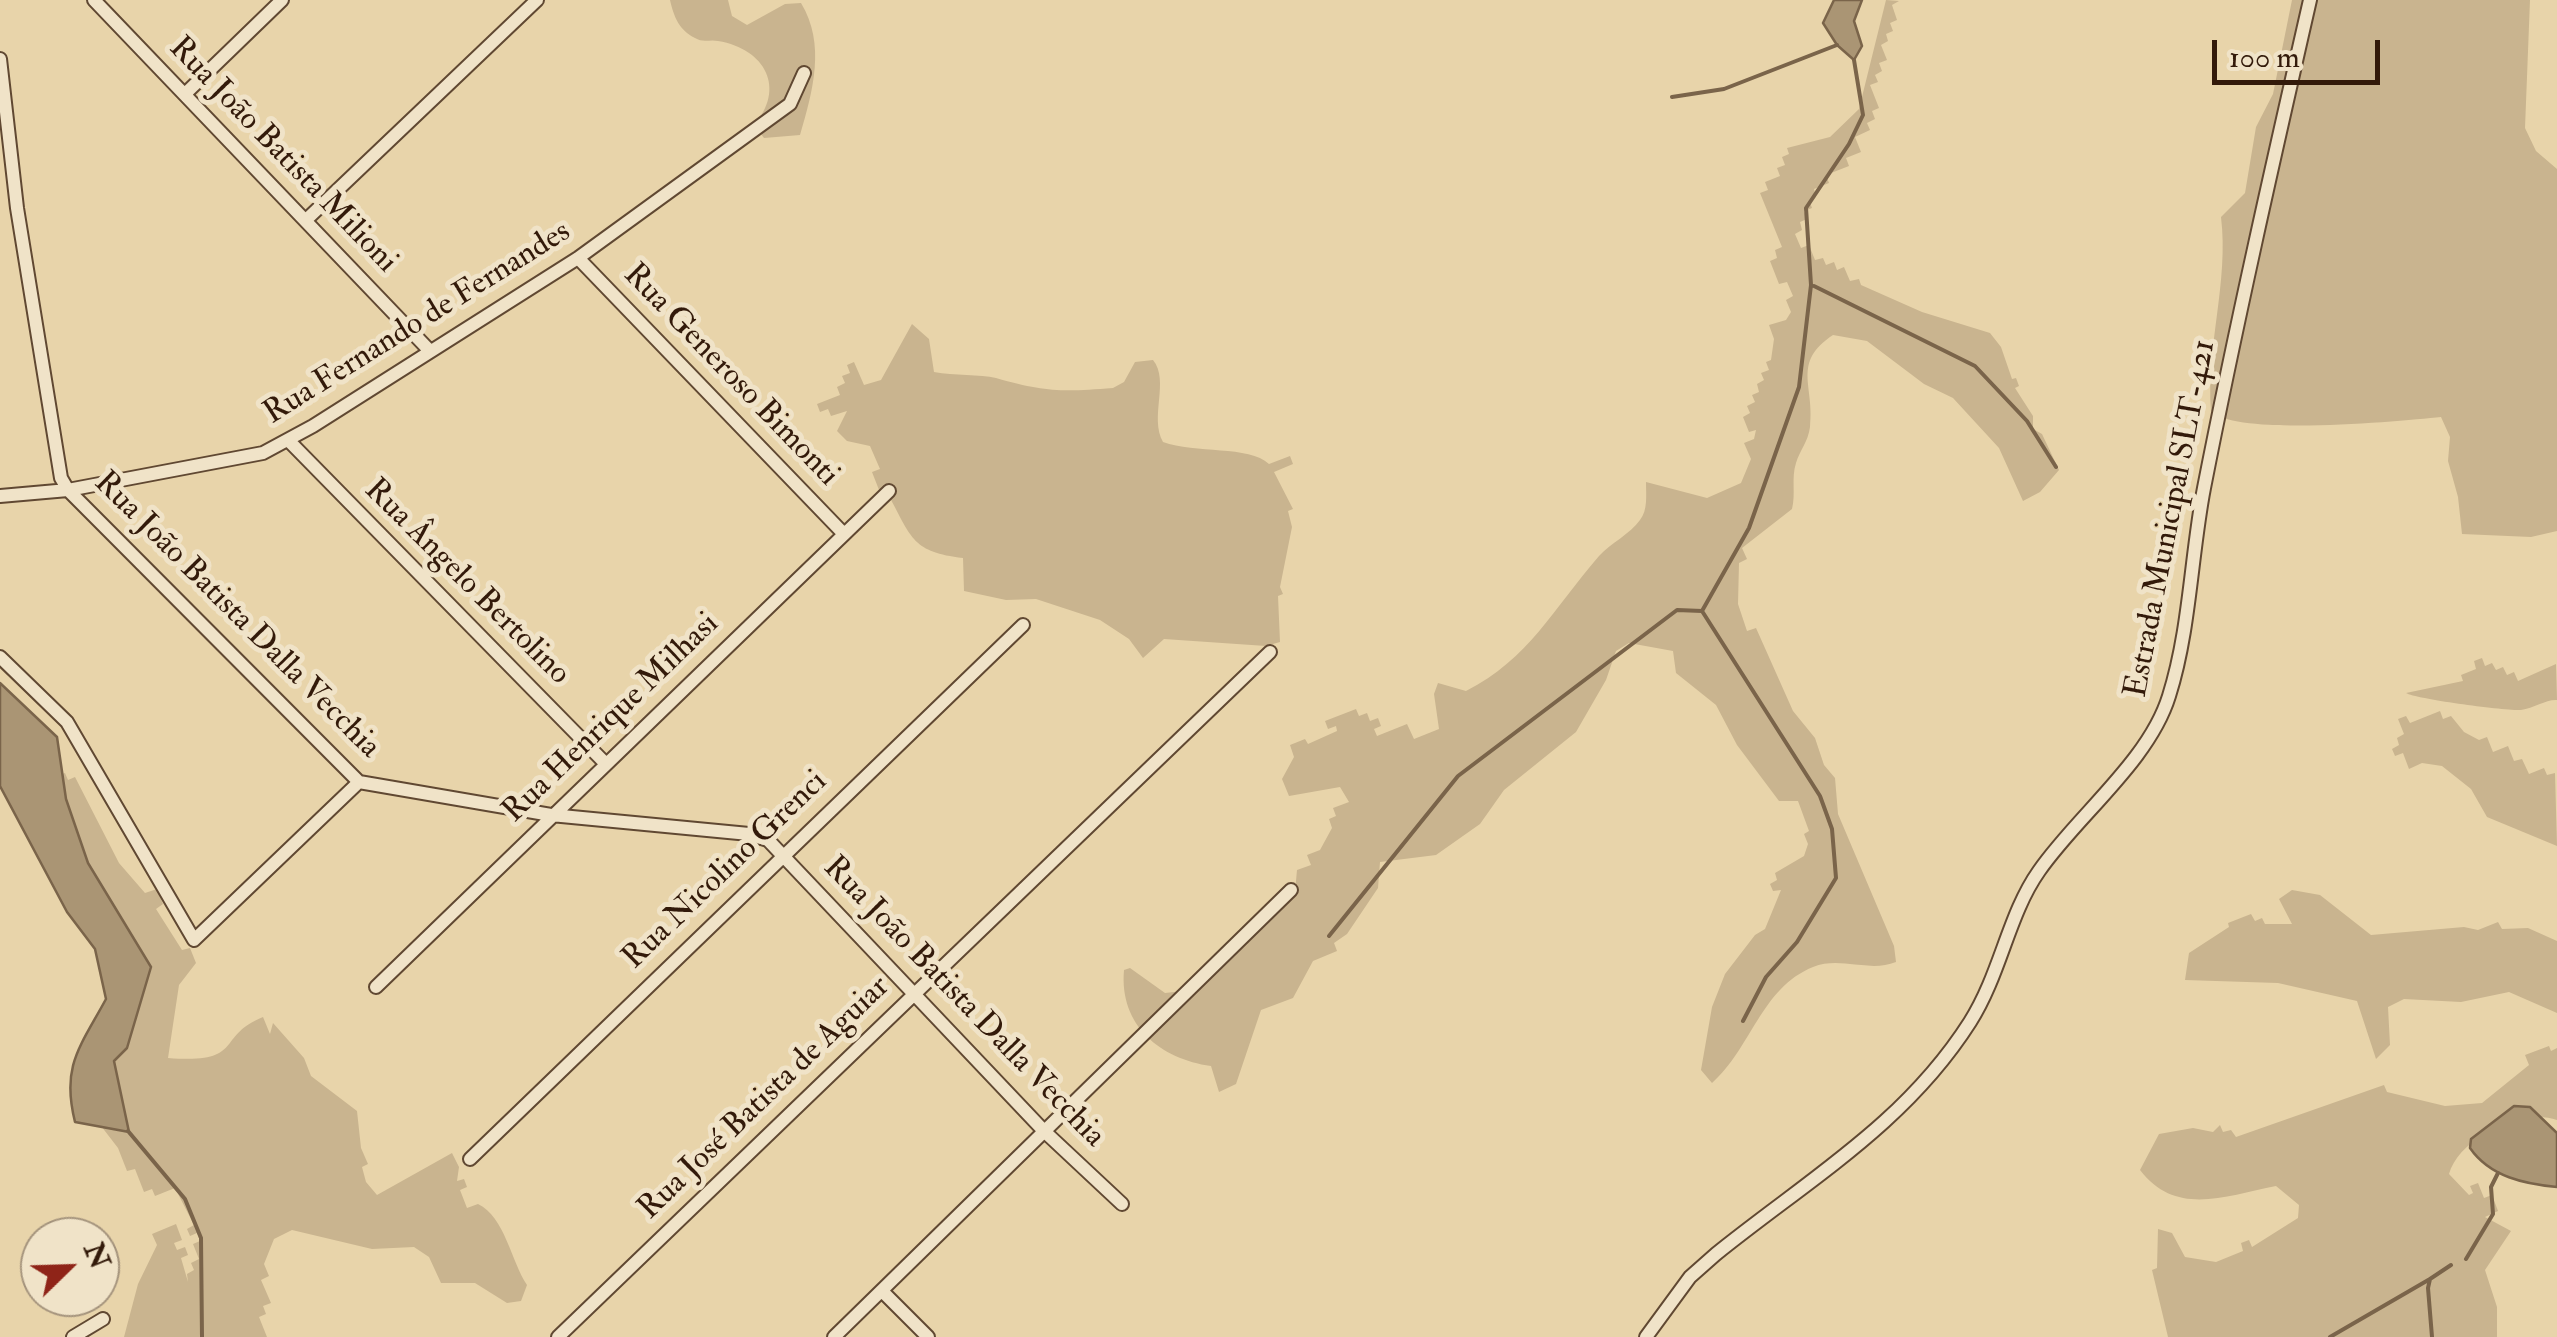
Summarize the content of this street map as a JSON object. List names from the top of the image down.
{
  "streets": {
    "street": [
      "Rua João Batista Milioni",
      "Rua Fernando de Fernandes",
      "Rua Generoso Bimonti",
      "Estrada Municipal SLT-421",
      "Rua Ângelo Bertolino",
      "Rua João Batista Dalla Vecchia",
      "Rua Henrique Milhasi",
      "Rua Nicolino Grenci",
      "Rua José Batista de Aguiar"
    ]
  },
  "crossings": [
    ["Rua João Batista Milioni", "Rua Fernando de Fernandes"],
    ["Rua Fernando de Fernandes", "Rua Generoso Bimonti"],
    ["Rua Fernando de Fernandes", "Rua Ângelo Bertolino"],
    ["Rua Fernando de Fernandes", "Rua João Batista Dalla Vecchia"],
    ["Rua Generoso Bimonti", "Rua Henrique Milhasi"],
    ["Rua Ângelo Bertolino", "Rua Henrique Milhasi"],
    ["Rua João Batista Dalla Vecchia", "Rua Henrique Milhasi"],
    ["Rua João Batista Dalla Vecchia", "Rua Nicolino Grenci"],
    ["Rua João Batista Dalla Vecchia", "Rua José Batista de Aguiar"]
  ],
  "scale_bar": "100 m",
  "north": "top right"
}
